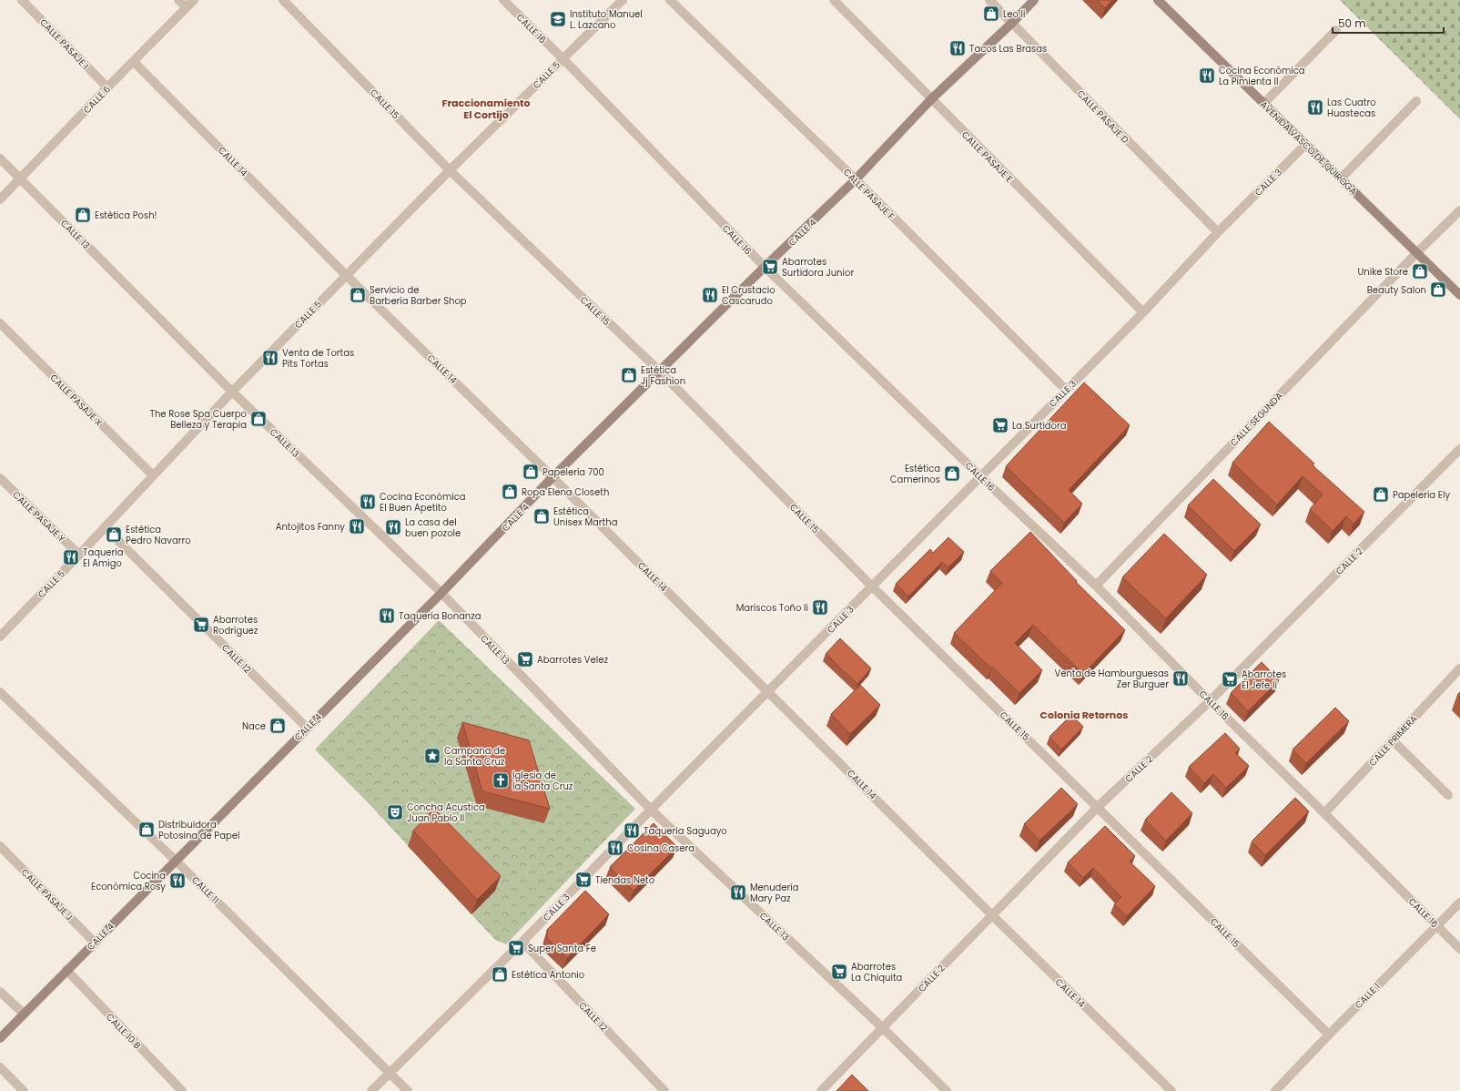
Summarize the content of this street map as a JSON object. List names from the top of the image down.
{
  "streets": {
    "street": [
      "CALLE 16",
      "CALLE PASAJE I",
      "CALLE 5",
      "CALLE 6",
      "CALLE 15",
      "CALLE PASAJE D",
      "AVENIDA VASCO DE QUIROGA",
      "CALLE PASAJE E",
      "CALLE 14",
      "CALLE 3",
      "CALLE PASAJE F",
      "CALLE 4",
      "CALLE 13",
      "CALLE PASAJE X",
      "CALLE SEGUNDA",
      "CALLE PASAJE Y",
      "CALLE 2",
      "CALLE 12",
      "CALLE PRIMERA",
      "CALLE 11",
      "CALLE PASAJE J",
      "CALLE 1",
      "CALLE 10 B"
    ]
  },
  "crossings": [
    ["CALLE 16", "CALLE 5"],
    ["CALLE 16", "CALLE 3"],
    ["CALLE 16", "CALLE 4"],
    ["CALLE 16", "CALLE SEGUNDA"],
    ["CALLE 16", "CALLE 2"],
    ["CALLE 16", "CALLE PRIMERA"],
    ["CALLE 16", "CALLE 1"],
    ["CALLE PASAJE I", "CALLE 6"],
    ["CALLE 5", "CALLE 15"],
    ["CALLE 5", "CALLE 14"],
    ["CALLE 5", "CALLE 13"],
    ["CALLE 5", "CALLE PASAJE X"],
    ["CALLE 5", "CALLE PASAJE Y"],
    ["CALLE 5", "CALLE 12"],
    ["CALLE 6", "CALLE 14"],
    ["CALLE 6", "CALLE 13"],
    ["CALLE 15", "CALLE 3"],
    ["CALLE 15", "CALLE 4"],
    ["CALLE 15", "CALLE 2"],
    ["CALLE 15", "CALLE 1"],
    ["CALLE PASAJE D", "CALLE 3"],
    ["CALLE PASAJE D", "CALLE 4"],
    ["AVENIDA VASCO DE QUIROGA", "CALLE 3"],
    ["AVENIDA VASCO DE QUIROGA", "CALLE SEGUNDA"],
    ["CALLE PASAJE E", "CALLE 3"],
    ["CALLE PASAJE E", "CALLE 4"],
    ["CALLE 14", "CALLE 3"],
    ["CALLE 14", "CALLE 4"],
    ["CALLE 14", "CALLE 2"],
    ["CALLE 3", "CALLE PASAJE F"],
    ["CALLE 3", "CALLE 13"],
    ["CALLE 3", "CALLE 12"],
    ["CALLE 3", "CALLE 11"],
    ["CALLE PASAJE F", "CALLE 4"],
    ["CALLE 4", "CALLE 13"],
    ["CALLE 4", "CALLE 12"],
    ["CALLE 4", "CALLE 11"],
    ["CALLE 4", "CALLE PASAJE J"],
    ["CALLE 4", "CALLE 10 B"],
    ["CALLE 13", "CALLE 2"]
  ],
  "districts": ["Fraccionamiento El Cortijo", "Colonia Retornos"],
  "places": {
    "shop": [
      "Leo Ii",
      "Estética Posh!",
      "Unike Store",
      "Beauty Salon",
      "Servicio de Barbería Barber Shop",
      "Estética Jj Fashion",
      "The Rose Spa Cuerpo Belleza y Terapia",
      "Papelería 700",
      "Estética Camerinos",
      "Ropa Elena Closeth",
      "Papelería Ely",
      "Estética Unisex Martha",
      "Estética Pedro Navarro",
      "Nace",
      "Distribuidora Potosina de Papel",
      "Estética Antonio"
    ],
    "school or university": ["Instituto Manuel L. Lazcano"],
    "restaurant": [
      "Tacos Las Brasas",
      "Cocina Económica La Pimienta II",
      "Las Cuatro Huastecas",
      "El Crustacio Cascarudo",
      "Venta de Tortas Pits Tortas",
      "Cocina Económica El Buen Apetito",
      "Antojitos Fanny",
      "La casa del buen pozole",
      "Taqueria El Amigo",
      "Mariscos Toño Ii",
      "Taquería Bonanza",
      "Venta de Hamburguesas Zer Burguer",
      "Taqueria Saguayo",
      "Cosina Casera",
      "Cocina Económica Rosy",
      "Menudería Mary Paz"
    ],
    "supermarket": [
      "Abarrotes Surtidora Junior",
      "La Surtidora",
      "Abarrotes Rodríguez",
      "Abarrotes Velez",
      "Abarrotes El Jefe Ii",
      "Tiendas Neto",
      "Super Santa Fe",
      "Abarrotes La Chiquita"
    ],
    "place": ["Campana de la Santa Cruz"],
    "church": ["Iglesia de la Santa Cruz"],
    "theatre": ["Concha Acustica Juan Pablo II"]
  },
  "scale_bar": "50 m"
}
